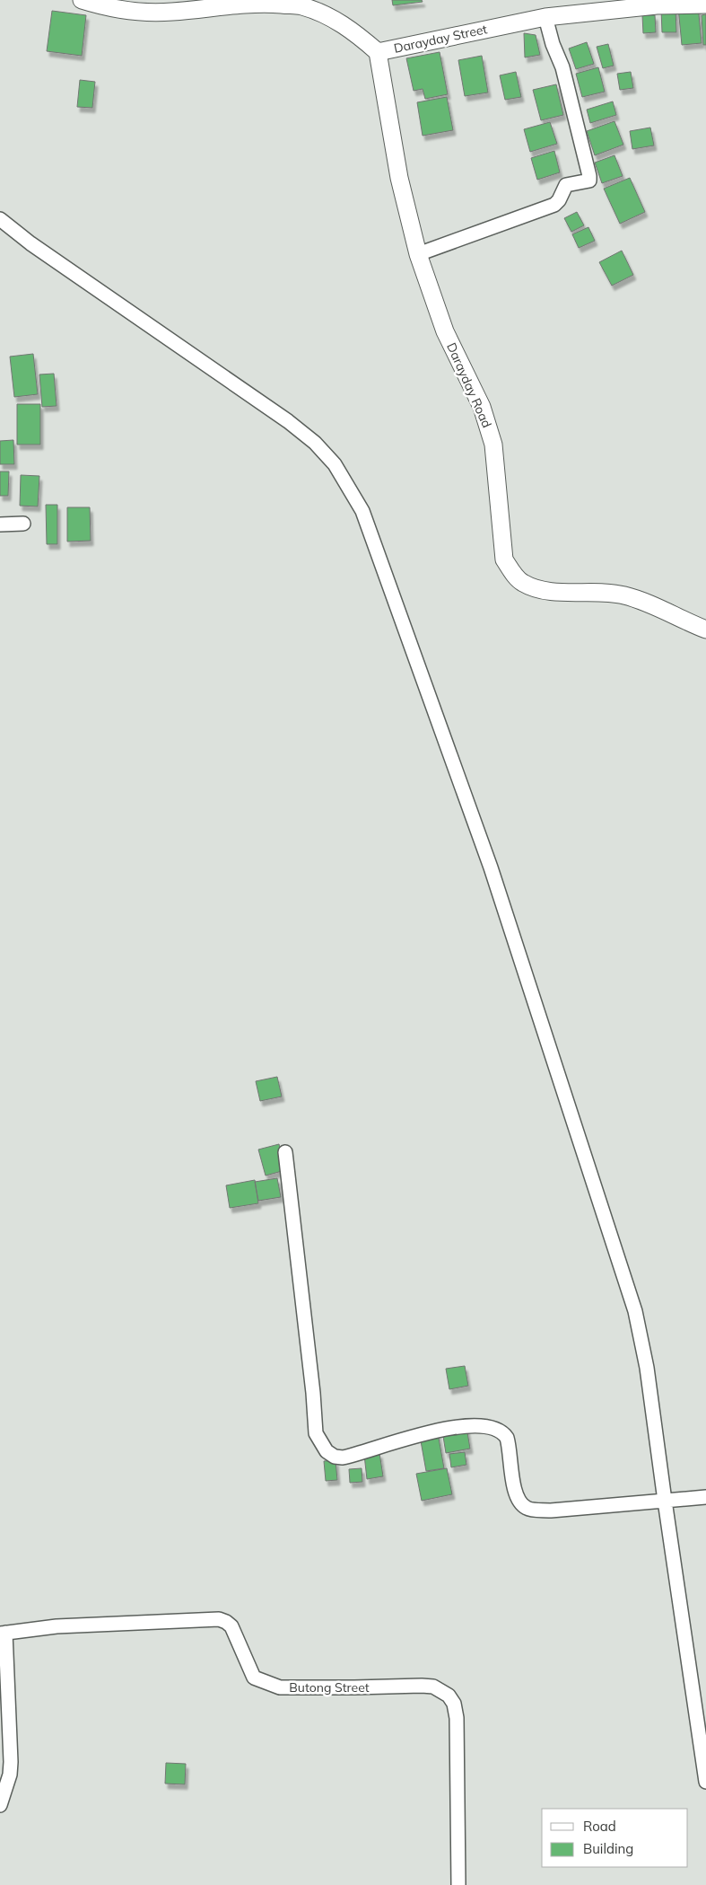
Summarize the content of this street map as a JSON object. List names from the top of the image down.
{
  "streets": {
    "street": ["Darayday Street", "Darayday Road", "Butong Street"]
  },
  "crossings": [
    ["Darayday Street", "Darayday Road"]
  ],
  "legend": ["Road", "Building"]
}
